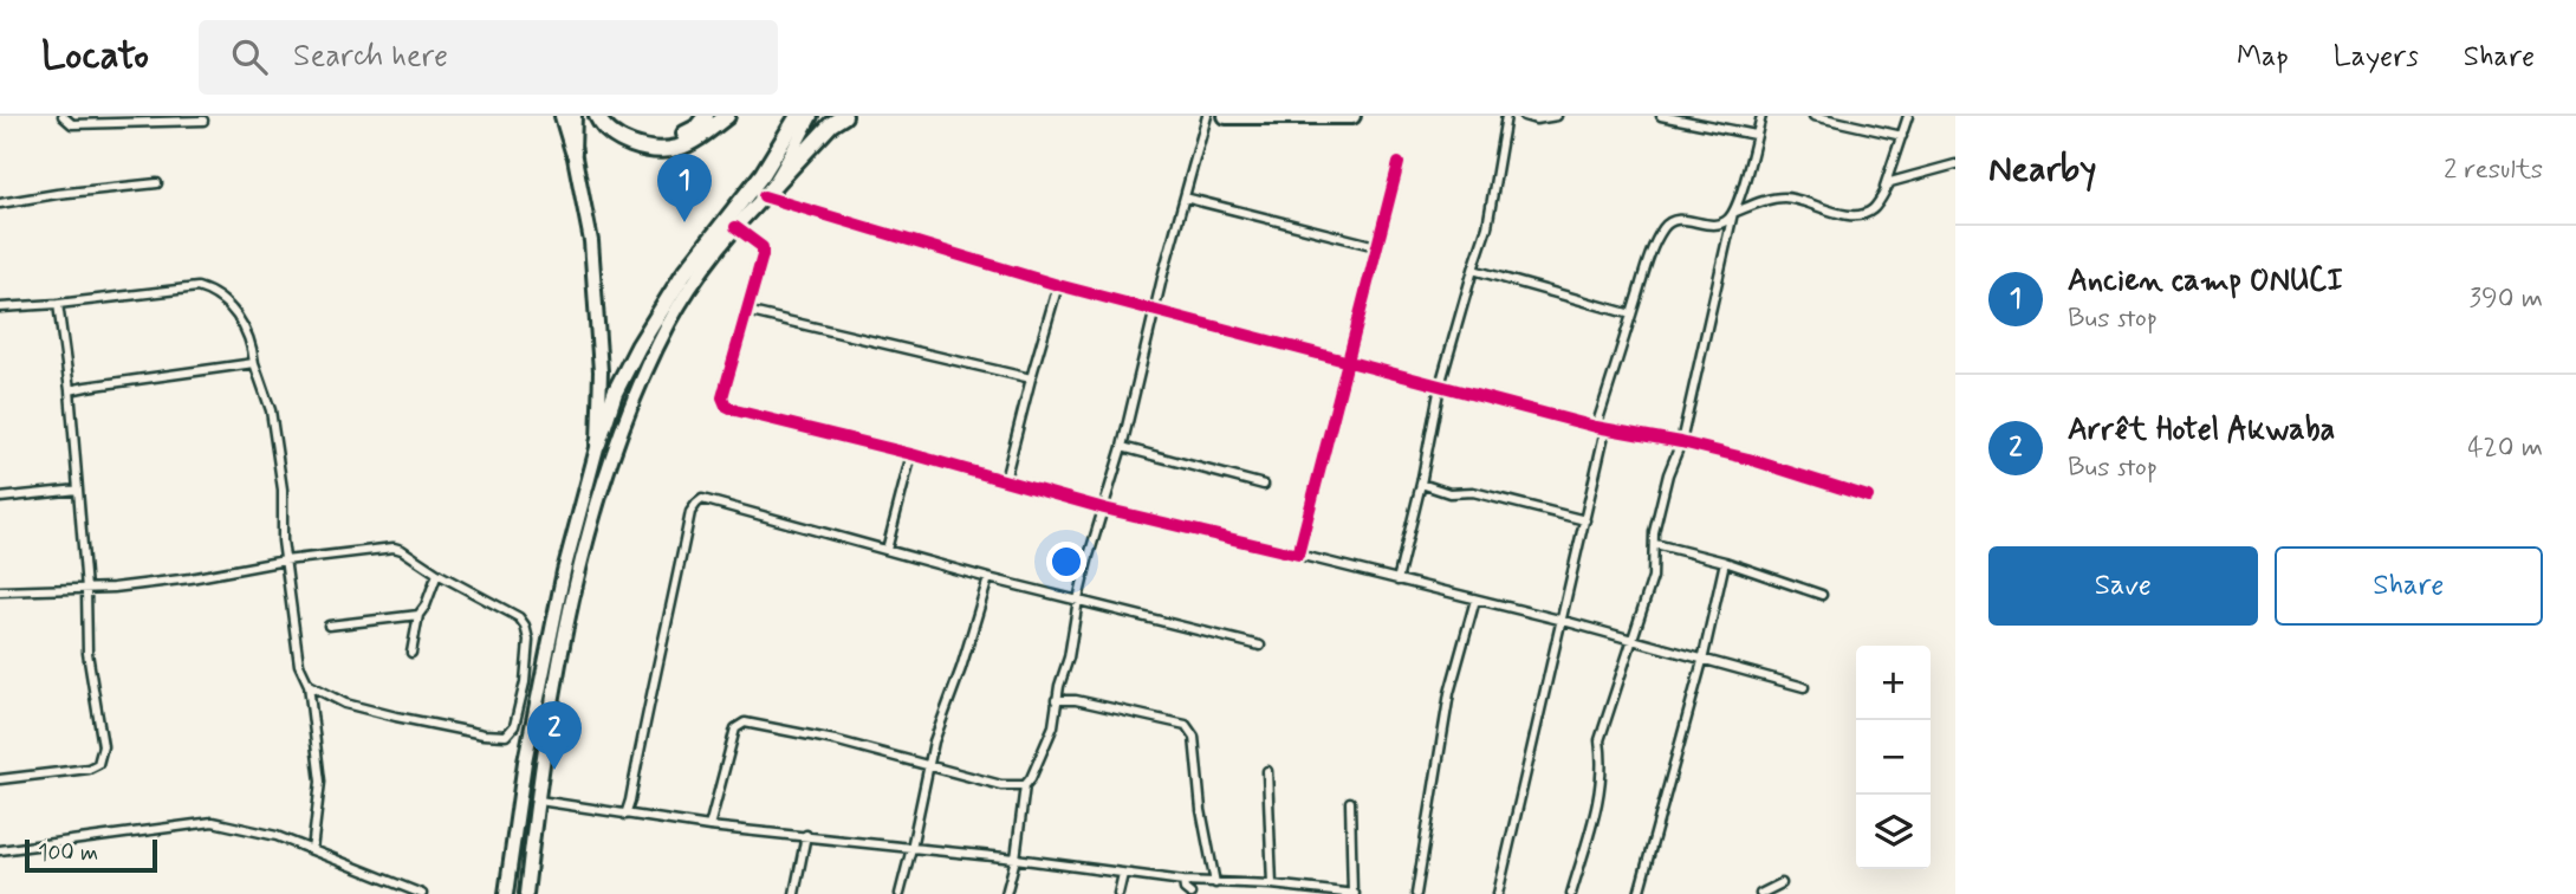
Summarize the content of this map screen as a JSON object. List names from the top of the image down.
{
  "scale_bar": "100 m",
  "page": {
    "header": "Locato",
    "search": "Search here",
    "nav": ["Map", "Layers", "Share"],
    "heading": ["Nearby", "2 results"],
    "pins": ["1", "2"],
    "list": [
      {
        "mark": "1",
        "name": "Ancien camp ONUCI",
        "note": "Bus stop",
        "value": "390 m"
      },
      {
        "mark": "2",
        "name": "Arrêt Hotel Akwaba",
        "note": "Bus stop",
        "value": "420 m"
      }
    ],
    "buttons": ["Save", "Share"],
    "map_buttons": ["+", "−"],
    "scale": "100 m"
  }
}
